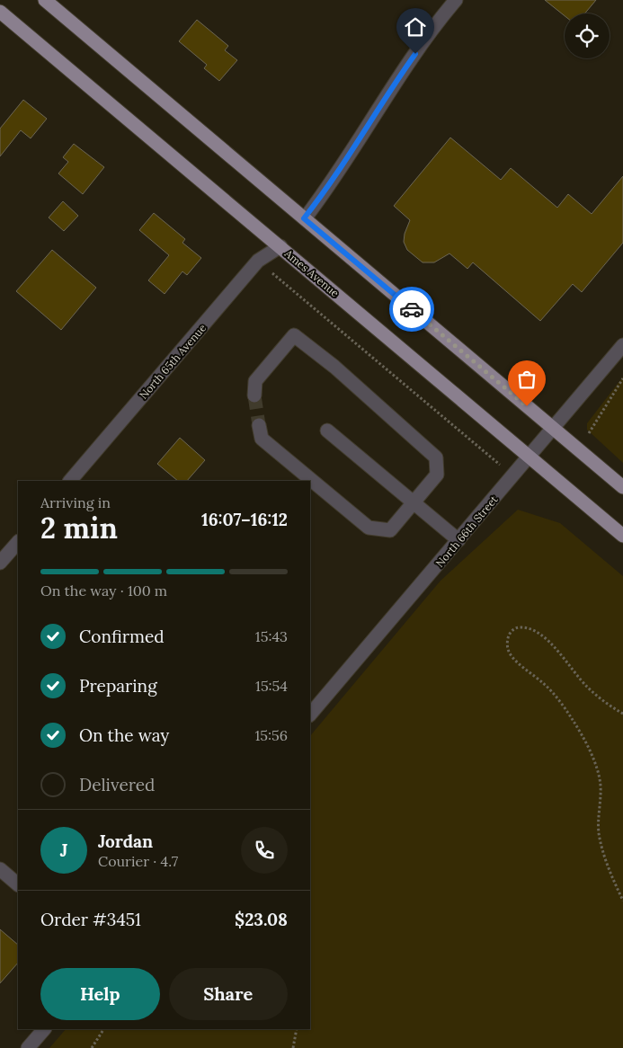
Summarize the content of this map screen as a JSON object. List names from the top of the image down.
{
  "streets": {
    "main road": ["Ames Avenue"],
    "street": ["North 65th Avenue", "North 66th Street"]
  },
  "crossings": [
    ["Ames Avenue", "North 65th Avenue"],
    ["Ames Avenue", "North 66th Street"]
  ],
  "page": {
    "heading": ["2 min", "Arriving in", "16:07–16:12"],
    "panel": [
      "Jordan",
      "Courier · 4.7",
      "Order #3451",
      "$23.08"
    ],
    "bar": "On the way · 100 m",
    "list": [
      ["Confirmed", "15:43"],
      ["Preparing", "15:54"],
      ["On the way", "15:56"],
      "Delivered"
    ],
    "round": "J",
    "buttons": ["Help", "Share"]
  }
}
